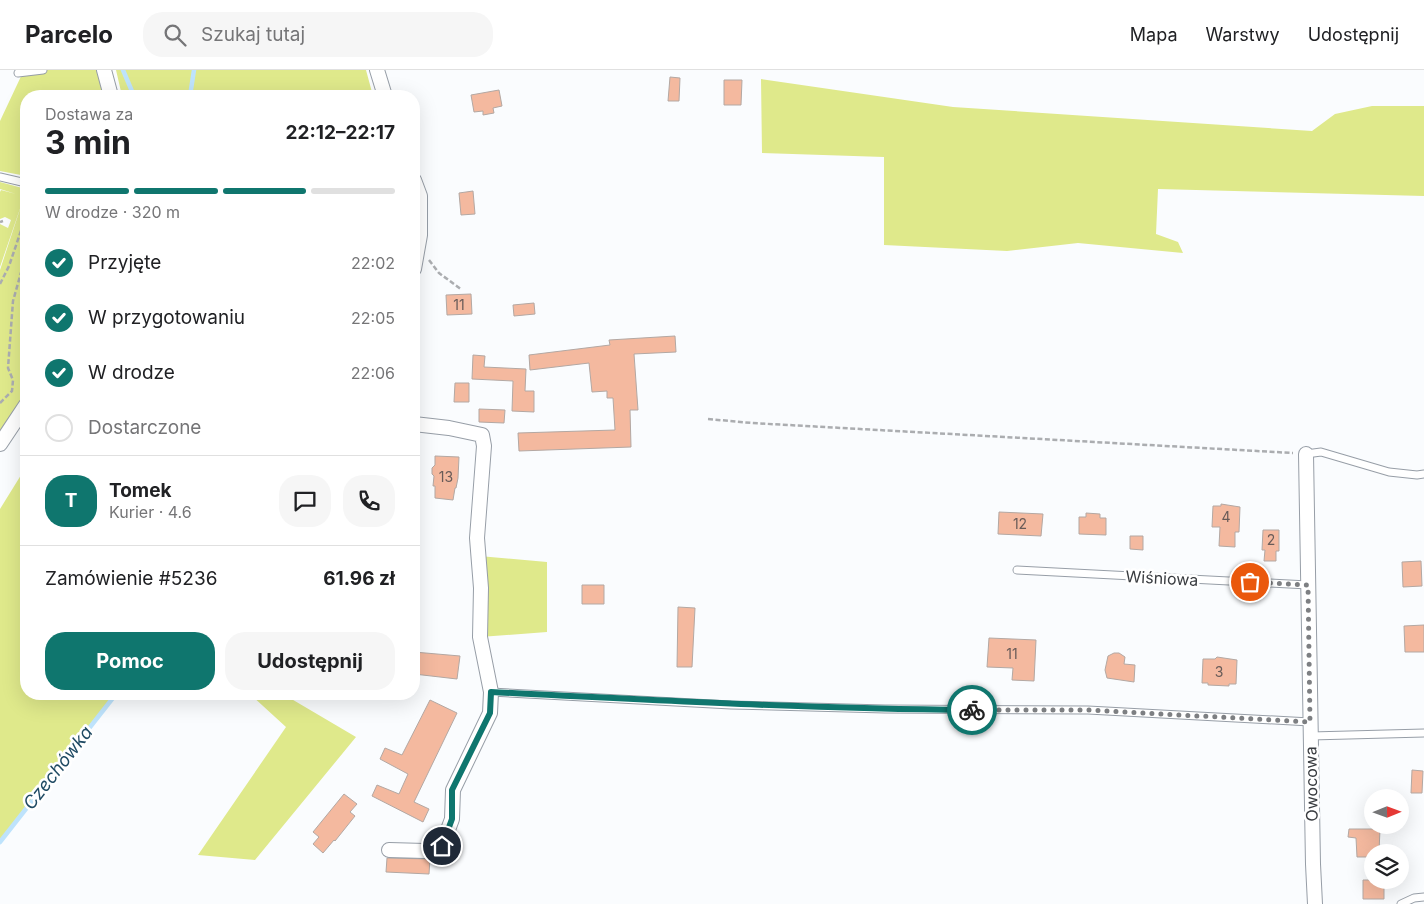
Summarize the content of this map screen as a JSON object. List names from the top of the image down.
{
  "streets": {
    "street": ["Owocowa"],
    "lane": ["Wiśniowa"]
  },
  "crossings": [
    ["Wiśniowa", "Owocowa"]
  ],
  "water": ["Czechówka"],
  "house_numbers": [
    "11",
    "13",
    "4",
    "12",
    "2",
    "11",
    "3"
  ],
  "north": "right",
  "page": {
    "header": "Parcelo",
    "search": "Szukaj tutaj",
    "nav": ["Mapa", "Warstwy", "Udostępnij"],
    "heading": ["3 min", "Dostawa za", "22:12–22:17"],
    "panel": [
      "Tomek",
      "Kurier · 4.6",
      "Zamówienie #5236",
      "61.96 zł"
    ],
    "bar": "W drodze · 320 m",
    "list": [
      ["Przyjęte", "22:02"],
      ["W przygotowaniu", "22:05"],
      ["W drodze", "22:06"],
      "Dostarczone"
    ],
    "round": "T",
    "buttons": ["Pomoc", "Udostępnij"]
  }
}
